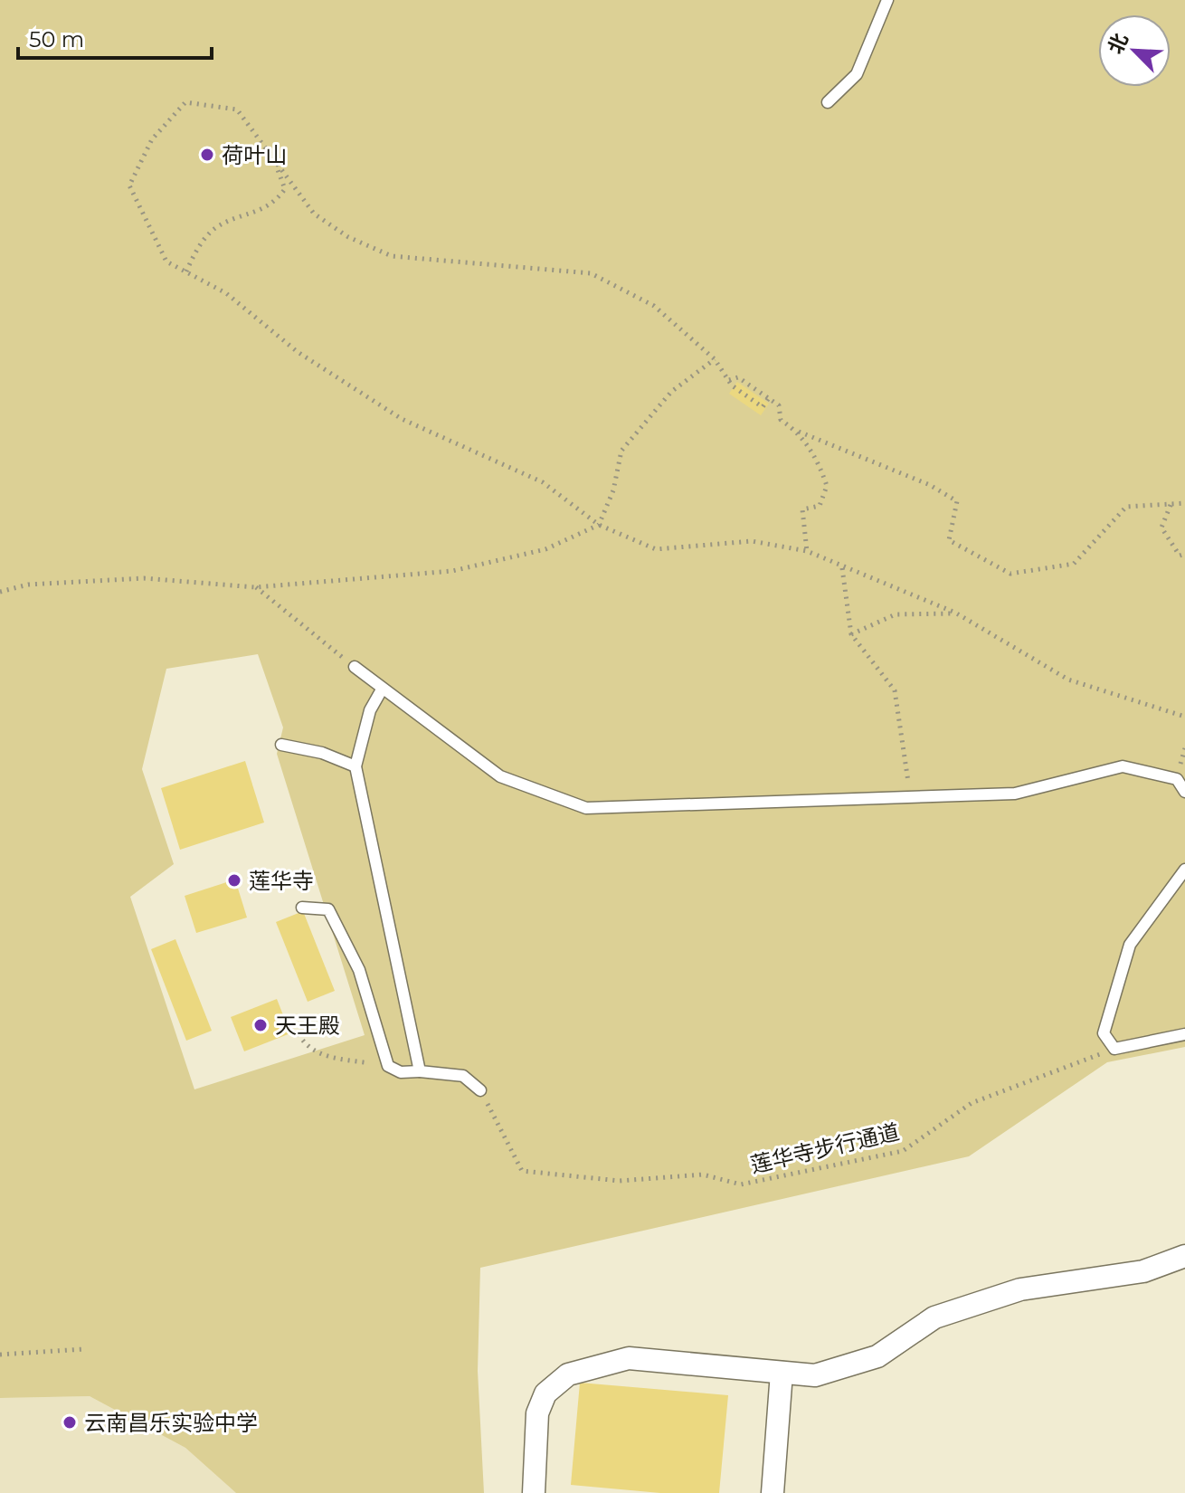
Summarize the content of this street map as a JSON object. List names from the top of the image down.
{
  "streets": {
    "path": ["莲华寺步行通道"]
  },
  "places": [
    "荷叶山",
    "莲华寺",
    "天王殿",
    "云南昌乐实验中学"
  ],
  "scale_bar": "50 m",
  "north": "top left"
}
